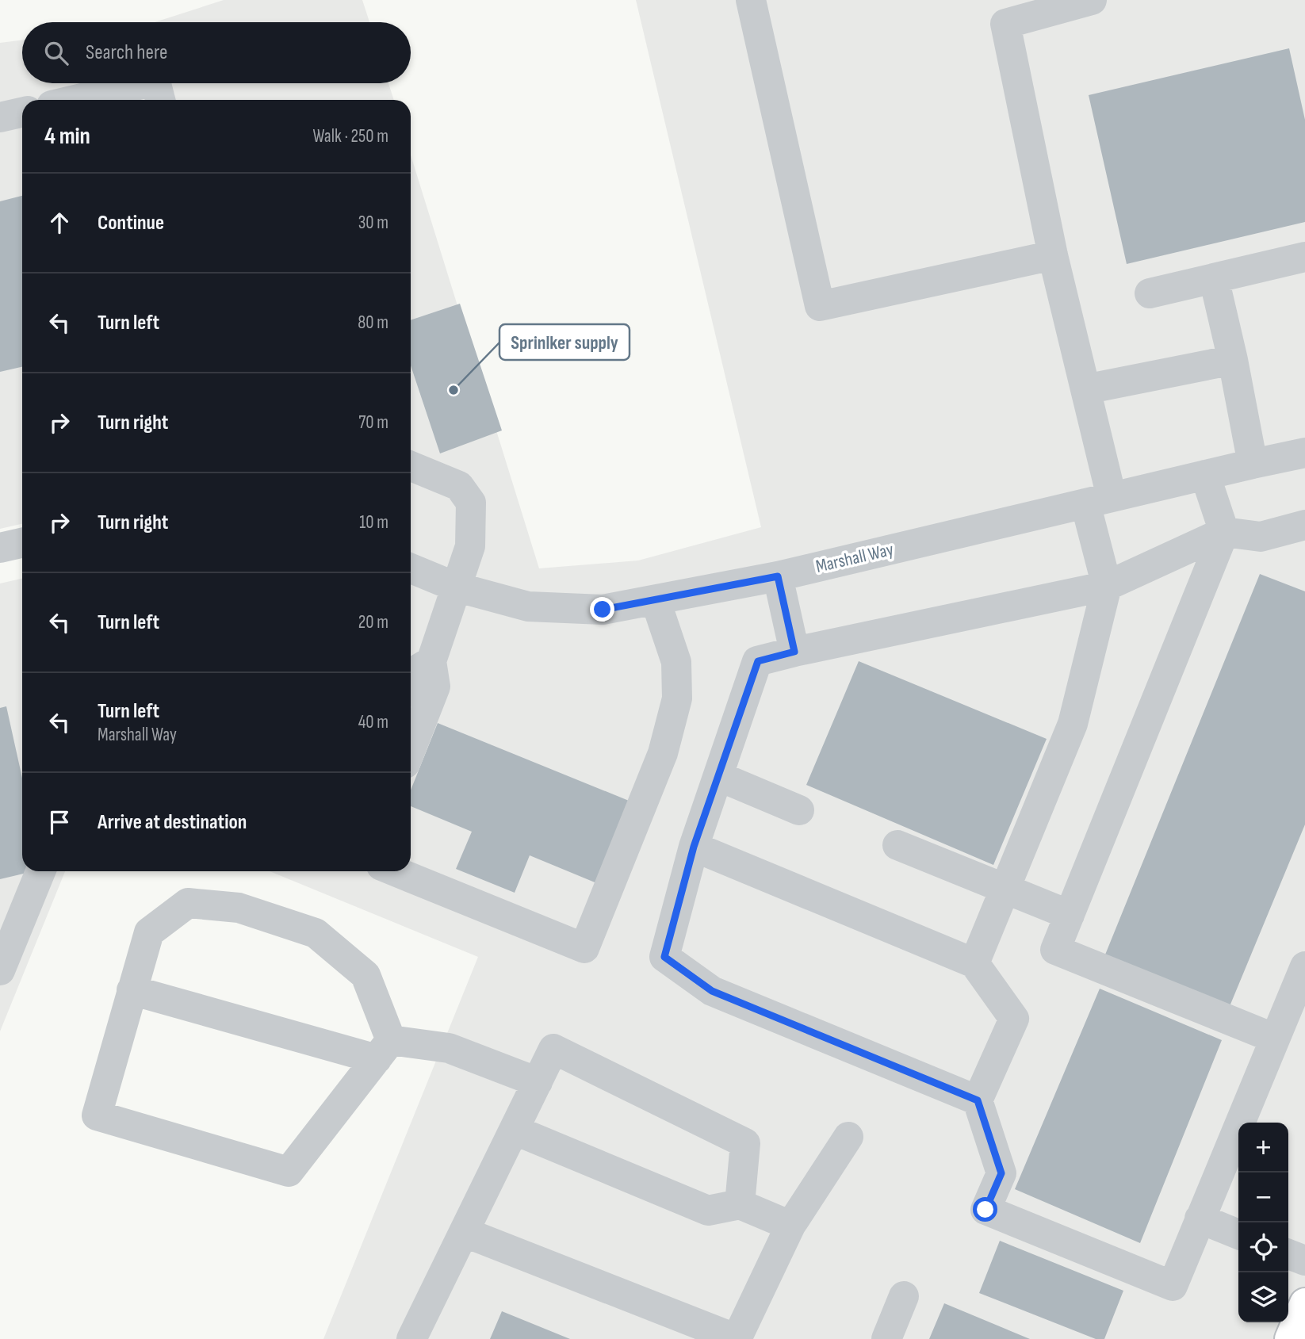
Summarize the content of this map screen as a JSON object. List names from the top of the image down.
{
  "streets": {
    "street": ["Marshall Way"]
  },
  "places": ["Sprinlker supply"],
  "page": {
    "search": "Search here",
    "heading": ["4 min", "Walk · 250 m"],
    "list": [
      ["Continue", "30 m"],
      ["Turn left", "80 m"],
      ["Turn right", "70 m"],
      ["Turn right", "10 m"],
      ["Turn left", "20 m"],
      ["Turn left", "Marshall Way", "40 m"],
      "Arrive at destination"
    ],
    "map_buttons": ["+", "−"]
  }
}
